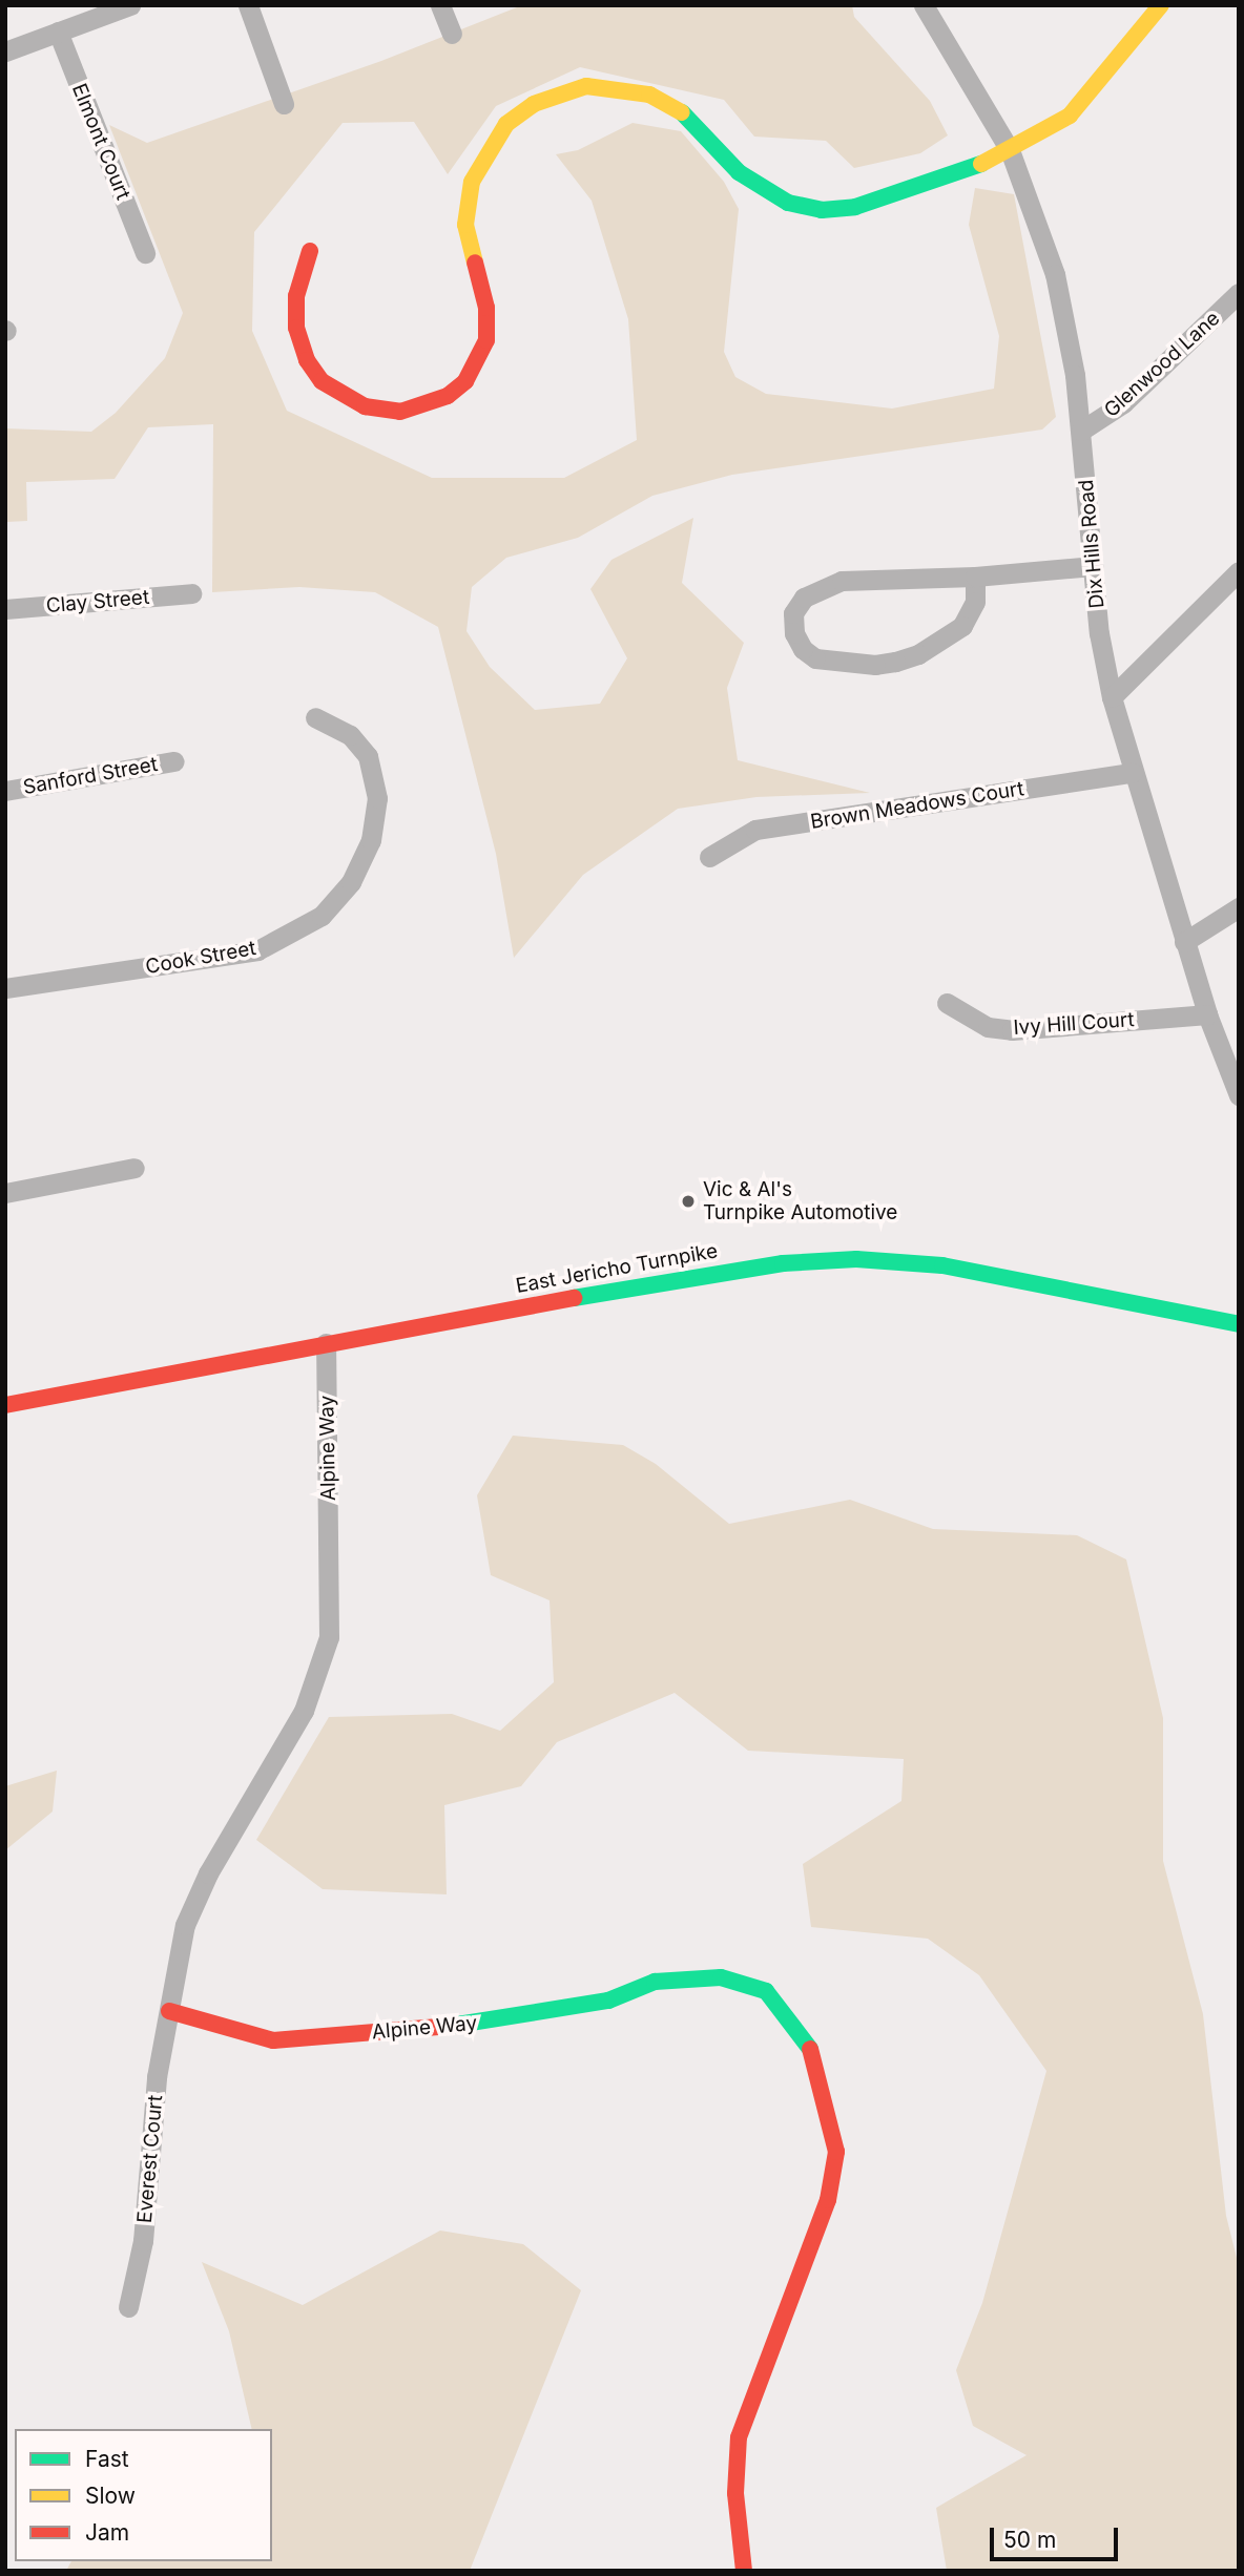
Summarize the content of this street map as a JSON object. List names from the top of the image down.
{
  "streets": {
    "street": [
      "Elmont Court",
      "Glenwood Lane",
      "Dix Hills Road",
      "Clay Street",
      "Sanford Street",
      "Brown Meadows Court",
      "Cook Street",
      "Ivy Hill Court",
      "East Jericho Turnpike",
      "Alpine Way",
      "Everest Court"
    ]
  },
  "crossings": [
    ["Glenwood Lane", "Dix Hills Road"],
    ["Dix Hills Road", "Brown Meadows Court"],
    ["Dix Hills Road", "Ivy Hill Court"],
    ["East Jericho Turnpike", "Alpine Way"],
    ["Alpine Way", "Everest Court"]
  ],
  "places": ["Vic & Al's Turnpike Automotive"],
  "legend": ["Fast", "Slow", "Jam"],
  "scale_bar": "50 m"
}
